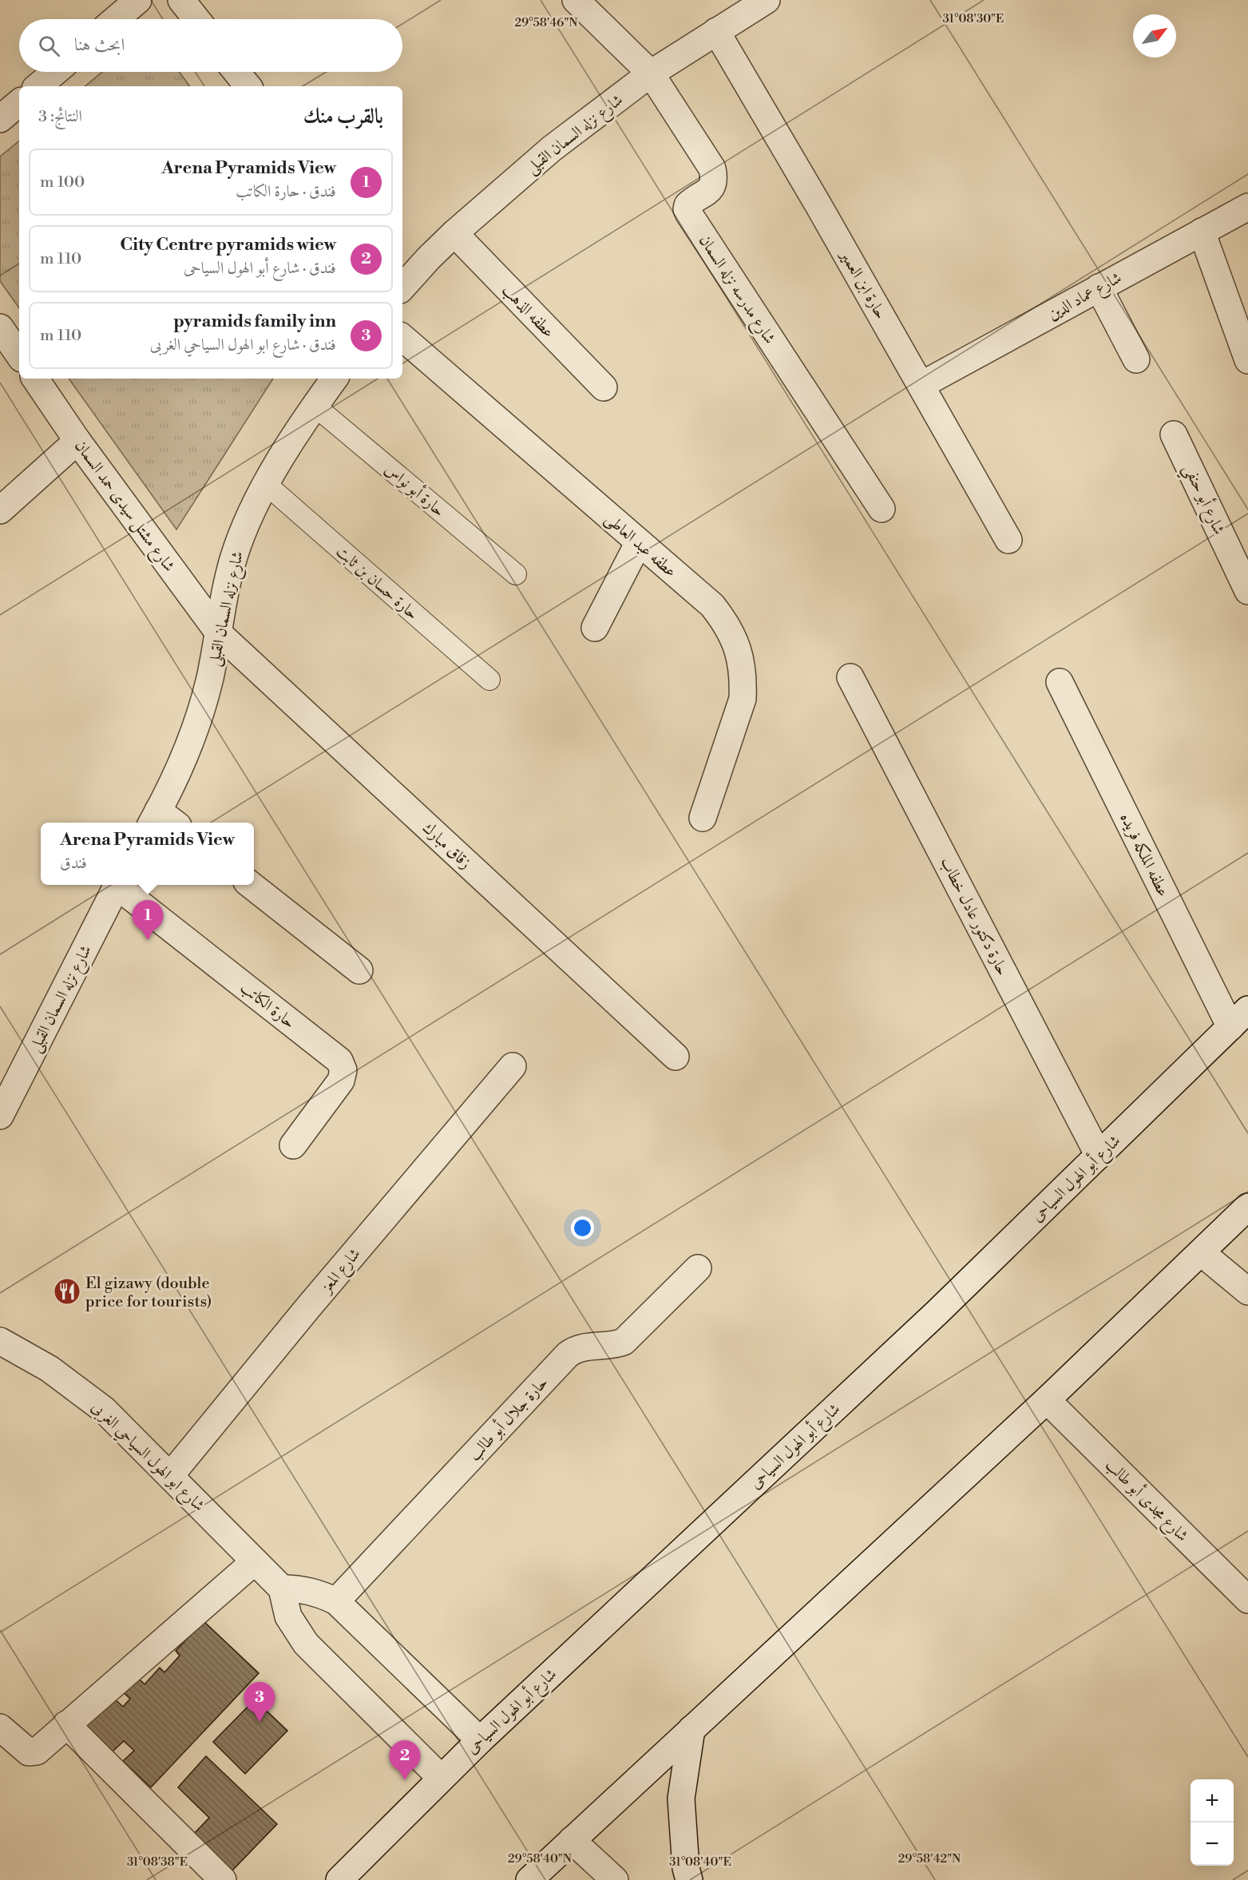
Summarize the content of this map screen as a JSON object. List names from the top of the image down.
{
  "streets": {
    "street": [
      "شارع نزله السمان القبلى",
      "حارة ابن العمير",
      "شارع مدرسه نزله السمان",
      "شارع عماد الدين",
      "عطفه الذهب",
      "شارع أبو حنفي",
      "شارع مشتل سيدى حمد السمان",
      "عطفه عبد العاطى",
      "زقاق مبارك",
      "عطفه الملكه فريده",
      "حارة دكتور عادل خطاب",
      "حارة الكاتب",
      "شارع أبو الهول السياحى",
      "شارع المعز",
      "حارة جلال أبو طالب",
      "شارع ابو الهول السياحي الغربى",
      "شارع مجدى أبو طالب"
    ],
    "lane": ["حارة أبو نواس", "حارة حسان بن ثابت"]
  },
  "crossings": [
    ["شارع نزله السمان القبلى", "حارة ابن العمير"],
    ["شارع نزله السمان القبلى", "شارع مدرسه نزله السمان"],
    ["شارع نزله السمان القبلى", "عطفه الذهب"],
    ["شارع نزله السمان القبلى", "حارة أبو نواس"],
    ["شارع نزله السمان القبلى", "شارع مشتل سيدى حمد السمان"],
    ["شارع نزله السمان القبلى", "حارة حسان بن ثابت"],
    ["شارع نزله السمان القبلى", "زقاق مبارك"],
    ["حارة ابن العمير", "شارع عماد الدين"],
    ["شارع مشتل سيدى حمد السمان", "زقاق مبارك"],
    ["عطفه الملكه فريده", "شارع أبو الهول السياحى"],
    ["حارة دكتور عادل خطاب", "شارع أبو الهول السياحى"],
    ["شارع المعز", "شارع ابو الهول السياحي الغربى"]
  ],
  "places": {
    "restaurant": ["El gizawy (double price for tourists)"]
  },
  "north": "top right",
  "page": {
    "search": "ابحث هنا",
    "heading": ["بالقرب منك", "النتائج: 3"],
    "list": [
      {
        "mark": "1",
        "name": "Arena Pyramids View",
        "note": "فندق · حارة الكاتب",
        "value": "100 m"
      },
      {
        "mark": "2",
        "name": "City Centre pyramids wiew",
        "note": "فندق · شارع أبو الهول السياحى",
        "value": "110 m"
      },
      {
        "mark": "3",
        "name": "pyramids family inn",
        "note": "فندق · شارع ابو الهول السياحي الغربى",
        "value": "110 m"
      }
    ],
    "popup": ["Arena Pyramids View", "فندق"],
    "pins": ["1", "3", "2"],
    "map_buttons": ["+", "−"]
  },
  "coordinates": [
    "31°08'30\"E",
    "29°58'46\"N",
    "29°58'40\"N",
    "29°58'42\"N",
    "31°08'38\"E",
    "31°08'40\"E"
  ]
}
